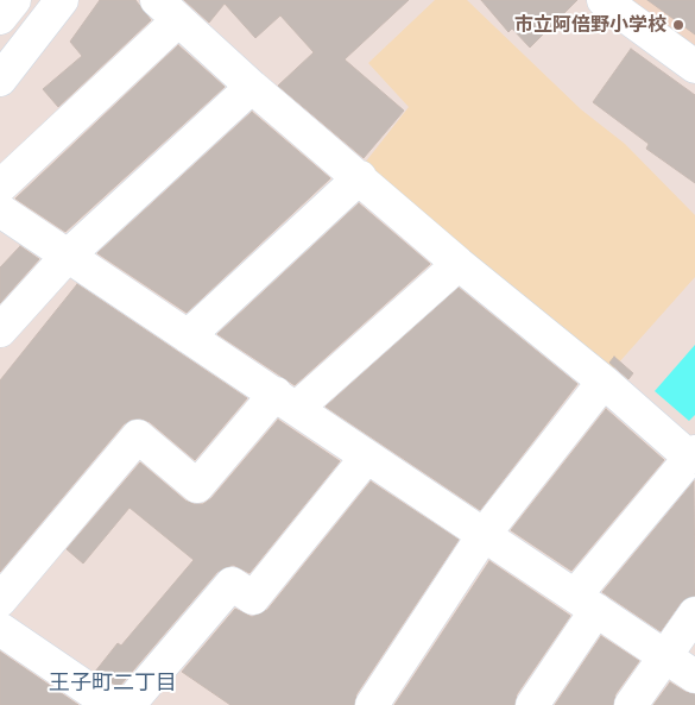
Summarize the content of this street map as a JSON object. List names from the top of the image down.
{
  "districts": ["王子町二丁目"],
  "places": ["市立阿倍野小学校"]
}
